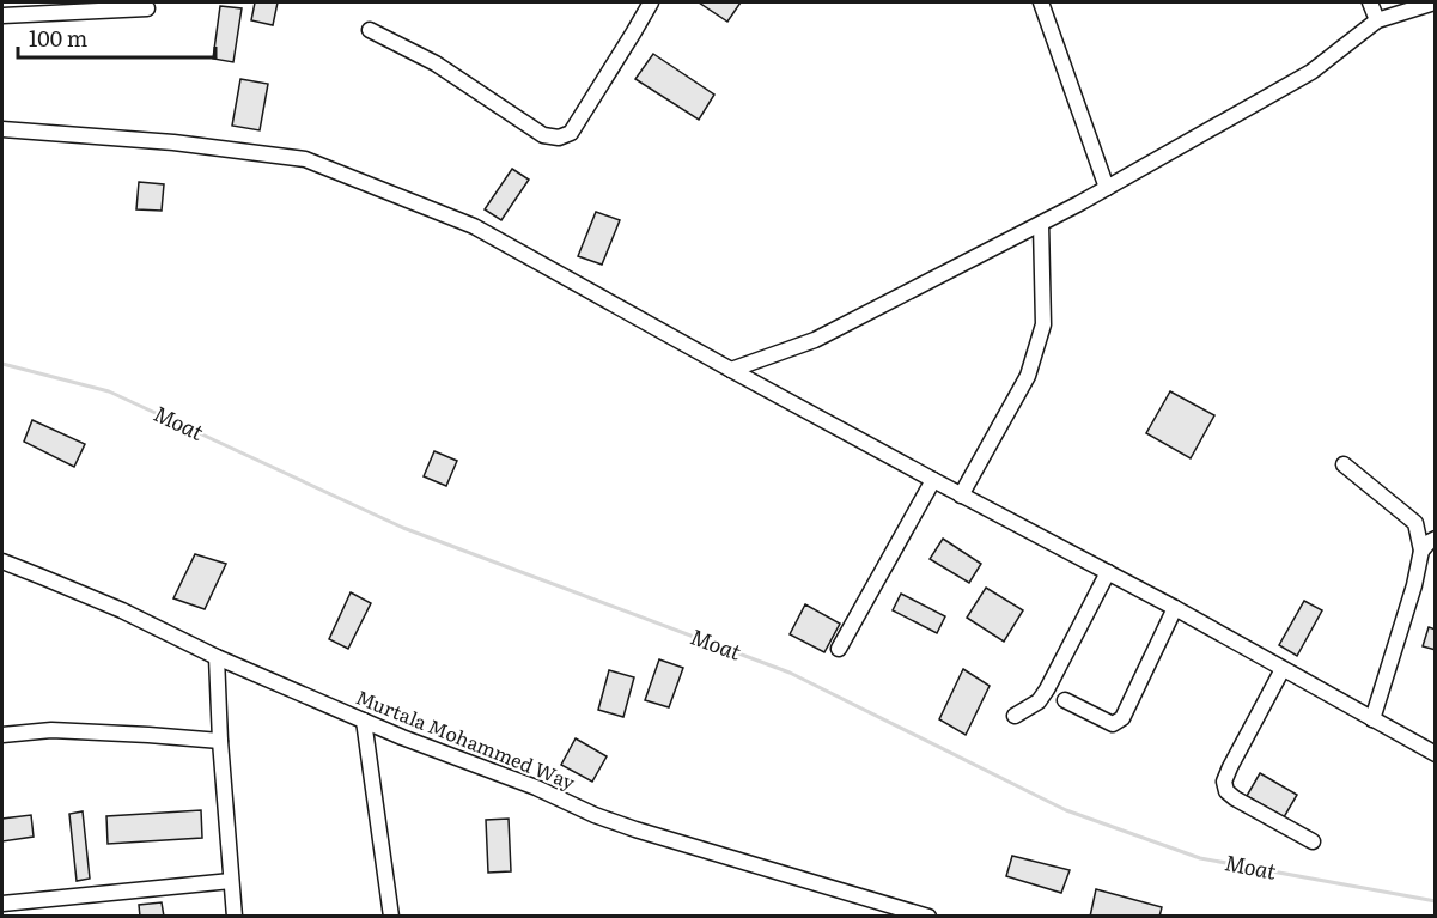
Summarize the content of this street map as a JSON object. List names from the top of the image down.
{
  "streets": {
    "street": ["Murtala Mohammed Way"]
  },
  "water": ["Moat"],
  "scale_bar": "100 m"
}
